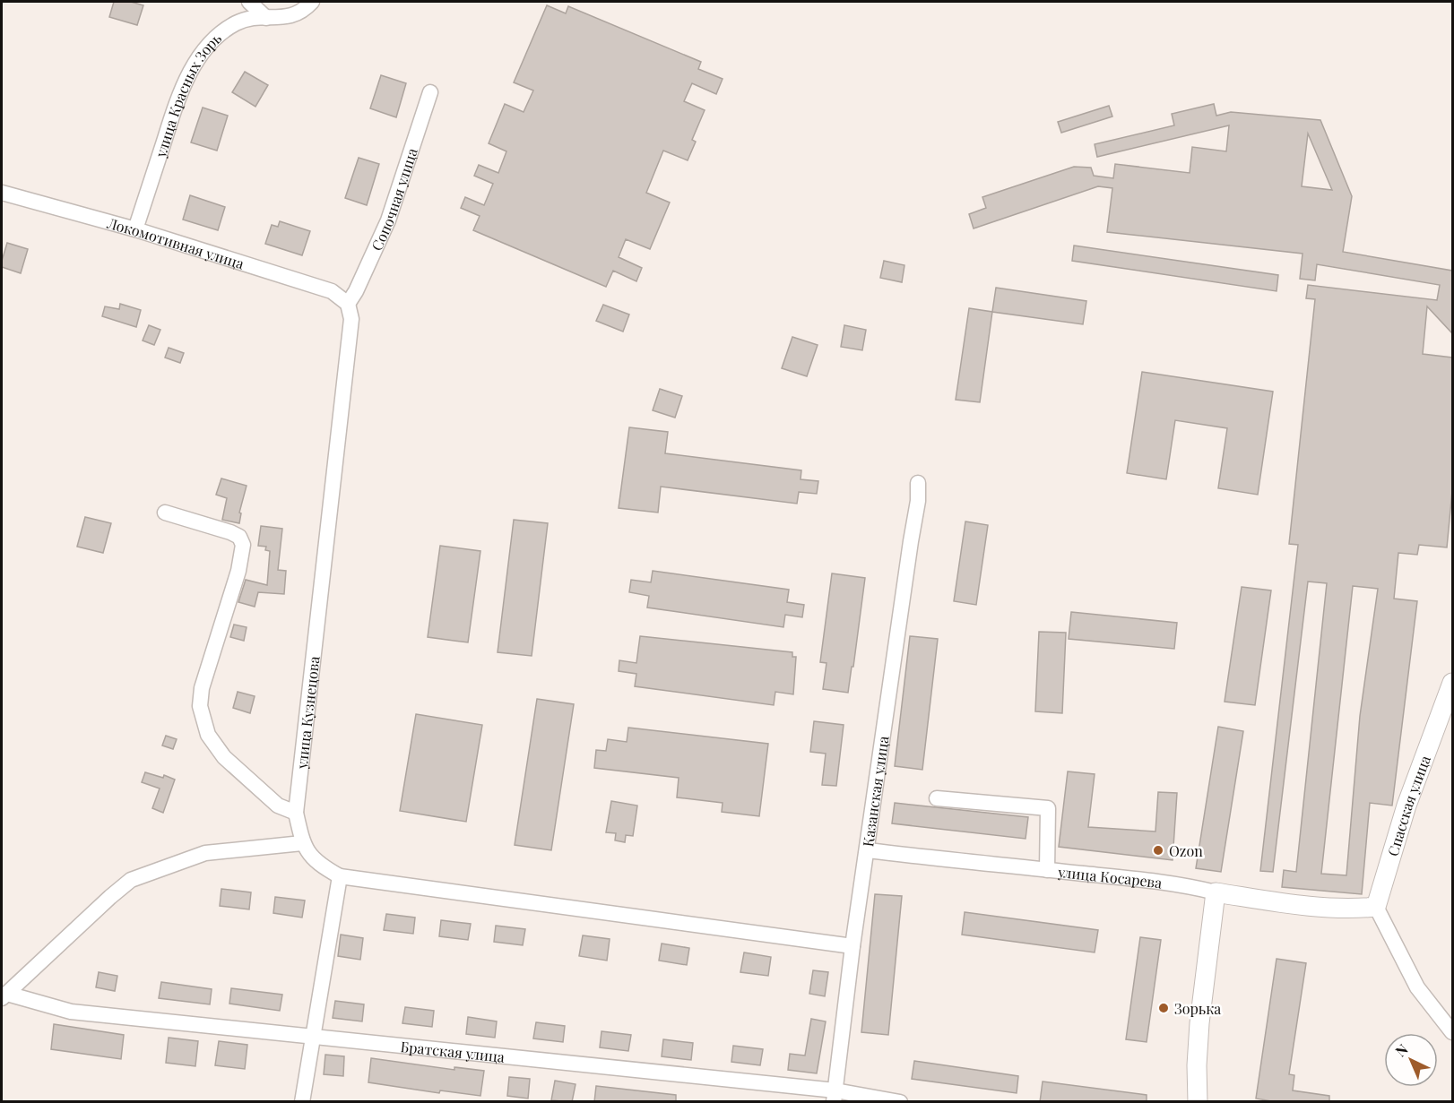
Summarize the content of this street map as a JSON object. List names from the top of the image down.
{
  "streets": {
    "street": [
      "улица Красных Зорь",
      "Сопочная улица",
      "Локомотивная улица",
      "улица Кузнецова",
      "Казанская улица",
      "Спасская улица",
      "улица Косарева",
      "Братская улица"
    ]
  },
  "crossings": [
    ["улица Красных Зорь", "Локомотивная улица"],
    ["Сопочная улица", "Локомотивная улица"],
    ["Сопочная улица", "улица Кузнецова"],
    ["Локомотивная улица", "улица Кузнецова"],
    ["Казанская улица", "улица Косарева"],
    ["Казанская улица", "Братская улица"],
    ["Спасская улица", "улица Косарева"]
  ],
  "places": ["Ozon", "Зорька"],
  "north": "top left"
}
